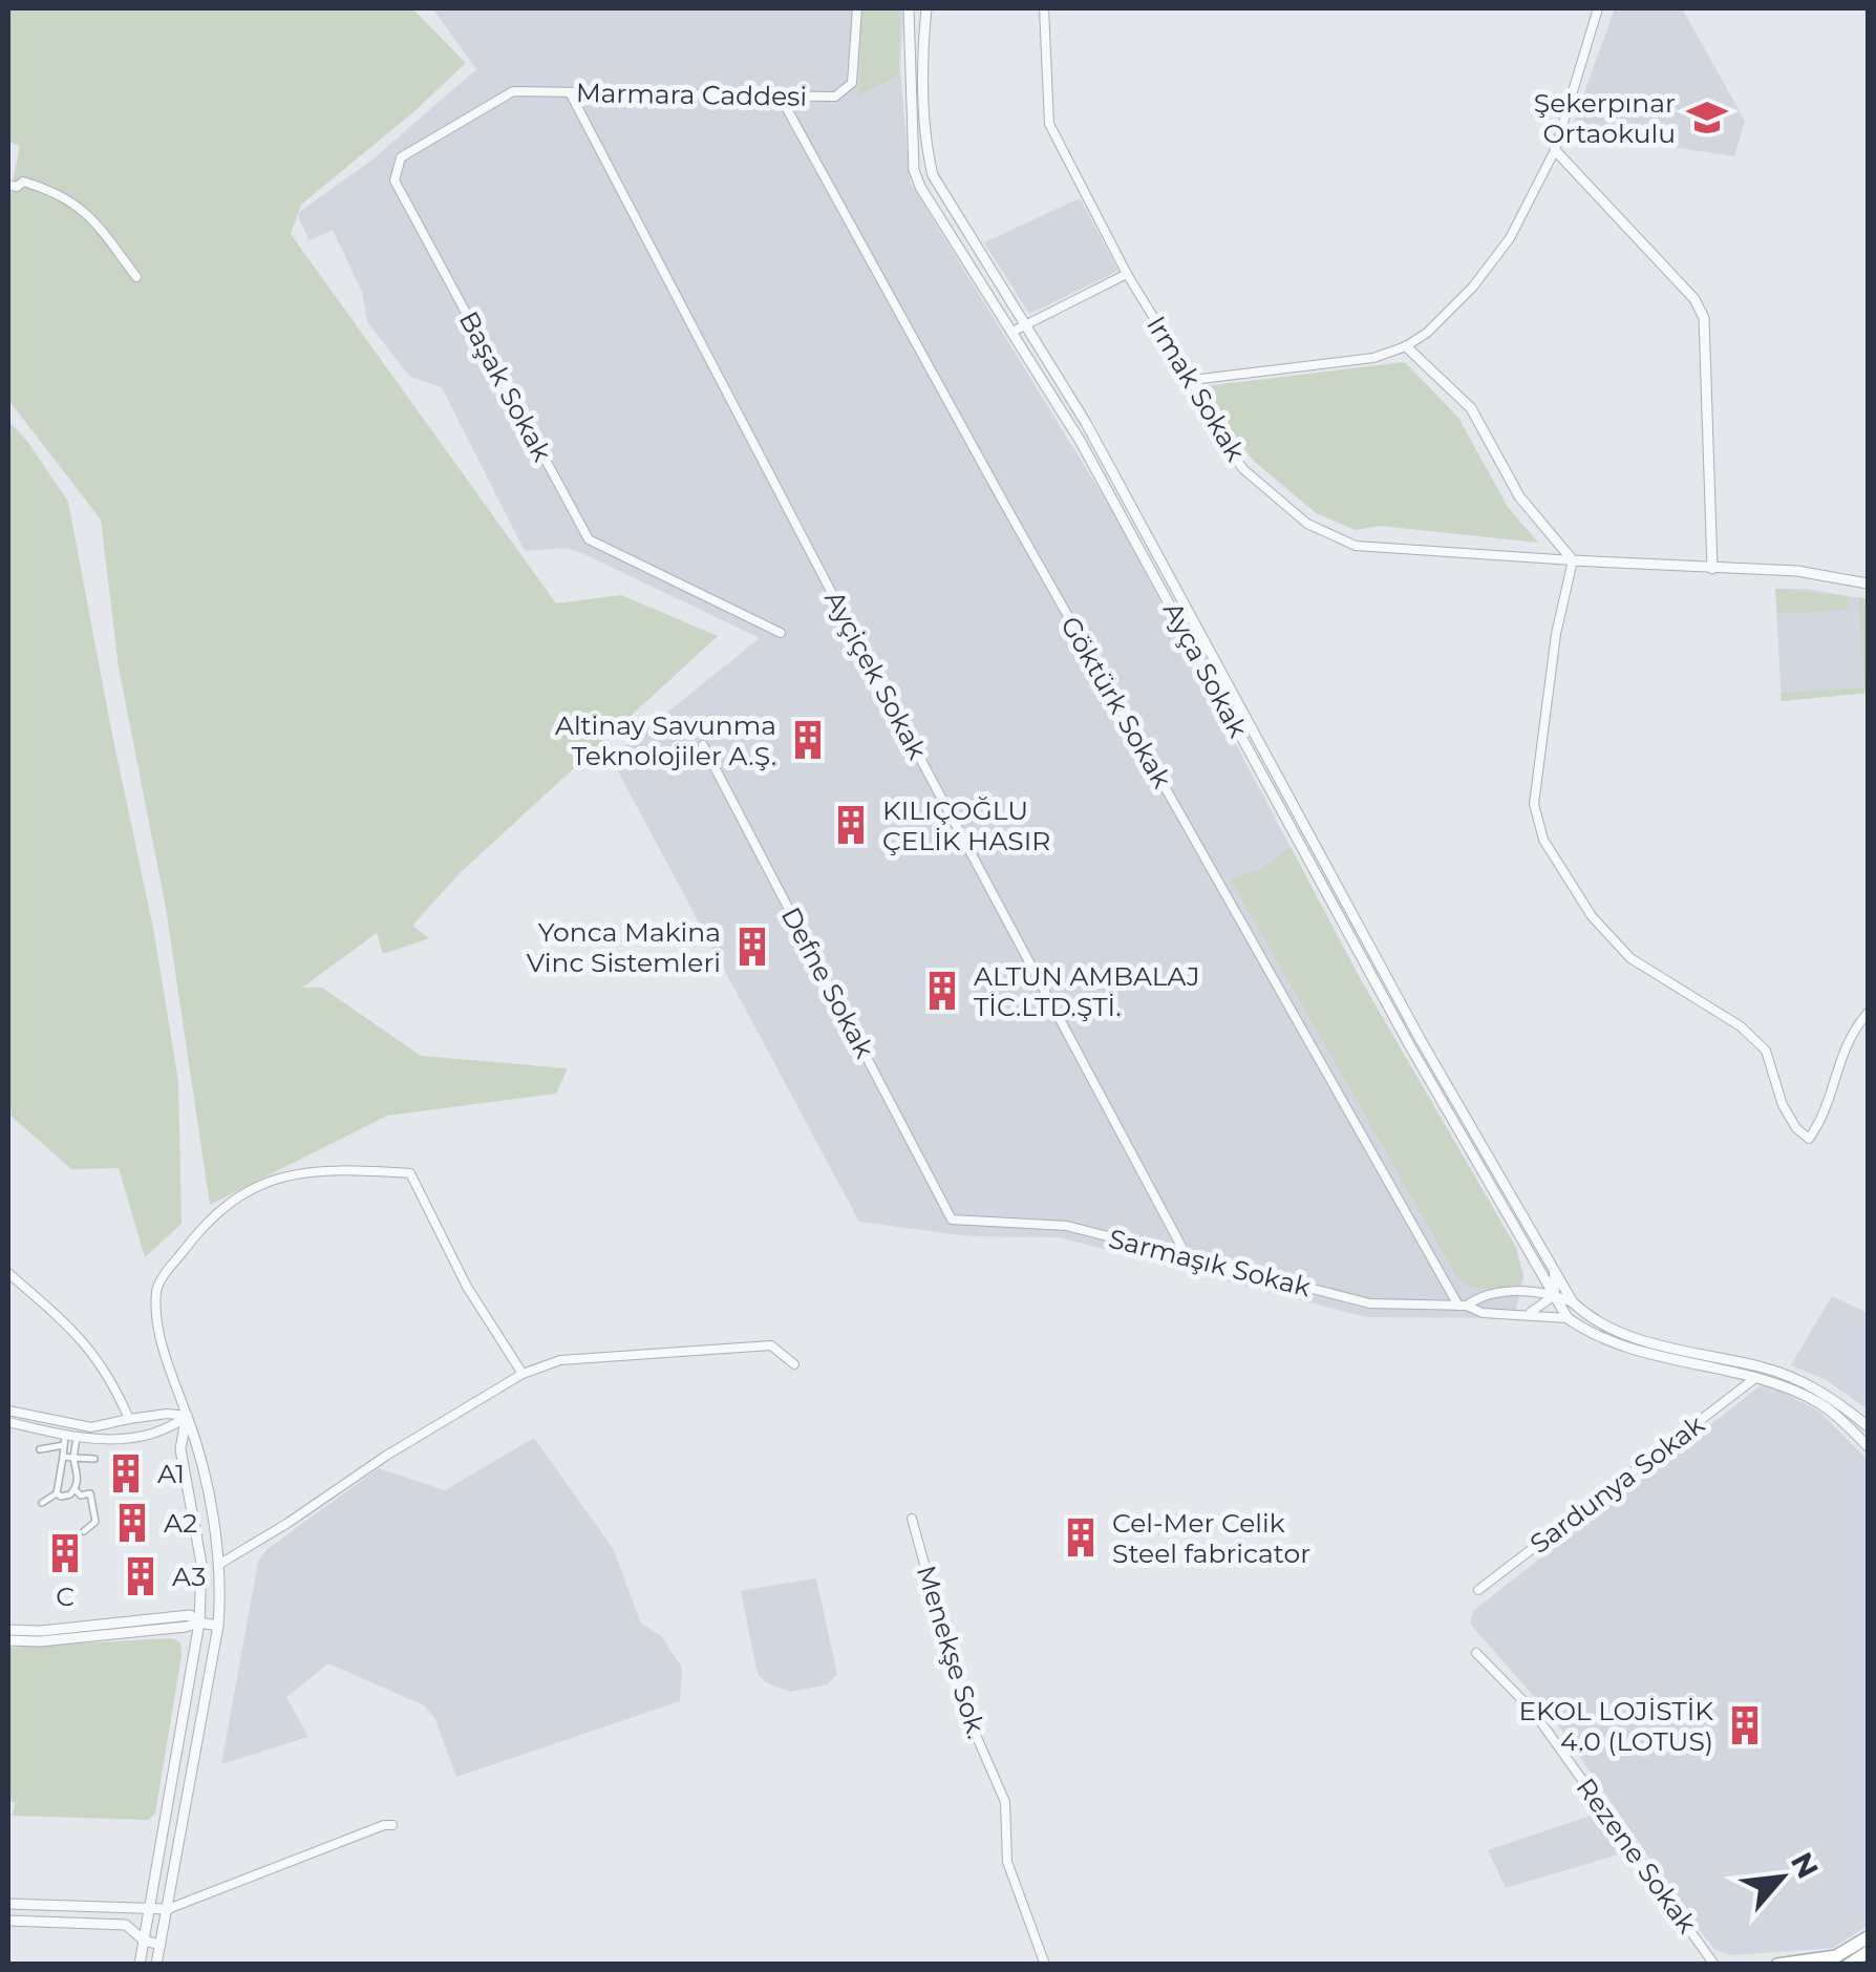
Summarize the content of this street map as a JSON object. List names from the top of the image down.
{
  "streets": {
    "street": [
      "Marmara Caddesi",
      "Başak Sokak",
      "Irmak Sokak",
      "Ayça Sokak",
      "Ayçiçek Sokak",
      "Göktürk Sokak",
      "Defne Sokak",
      "Sarmaşık Sokak",
      "Sardunya Sokak",
      "Menekşe Sok.",
      "Rezene Sokak"
    ]
  },
  "crossings": [
    ["Marmara Caddesi", "Başak Sokak"],
    ["Marmara Caddesi", "Ayçiçek Sokak"],
    ["Marmara Caddesi", "Göktürk Sokak"],
    ["Ayça Sokak", "Sarmaşık Sokak"],
    ["Ayçiçek Sokak", "Sarmaşık Sokak"],
    ["Göktürk Sokak", "Sarmaşık Sokak"],
    ["Defne Sokak", "Sarmaşık Sokak"],
    ["Sarmaşık Sokak", "Sardunya Sokak"]
  ],
  "places": {
    "school or university": ["Şekerpınar Ortaokulu"],
    "building": [
      "Altinay Savunma Teknolojiler A.Ş.",
      "KILIÇOĞLU ÇELİK HASIR",
      "Yonca Makina Vinc Sistemleri",
      "ALTUN AMBALAJ TİC.LTD.ŞTİ.",
      "A1",
      "A2",
      "Cel-Mer Celik Steel fabricator",
      "C",
      "A3",
      "EKOL LOJİSTİK 4.0 (LOTUS)"
    ]
  },
  "north": "top right"
}
